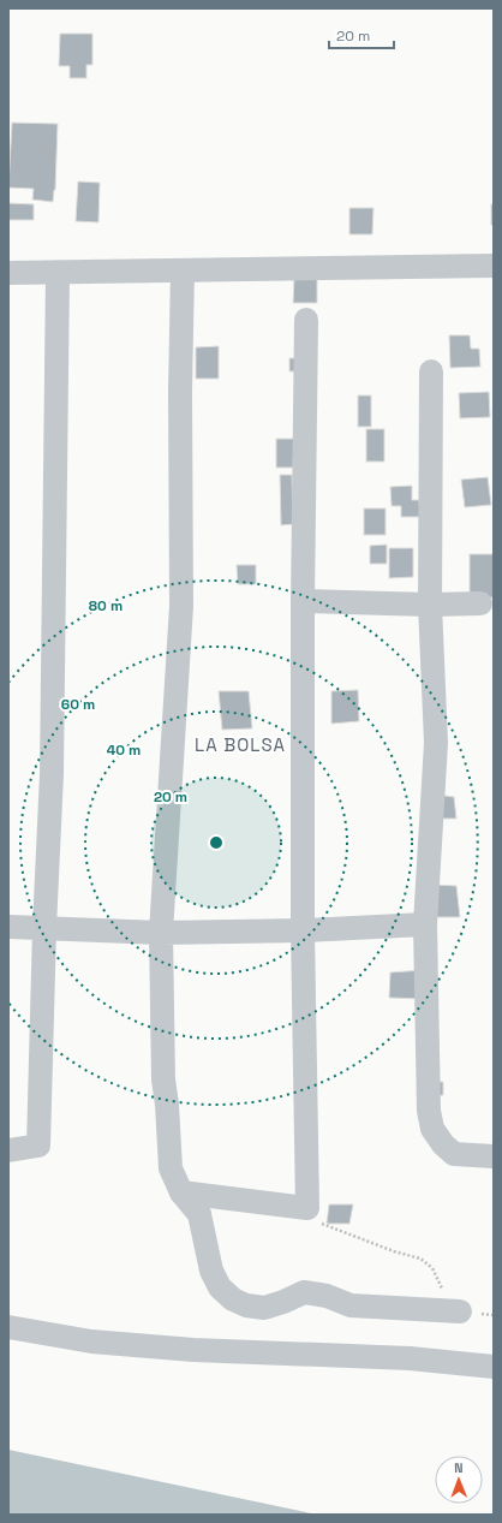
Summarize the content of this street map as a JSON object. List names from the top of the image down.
{
  "districts": ["LA BOLSA"],
  "scale_bar": "20 m",
  "north": "top",
  "rings": [
    "80 m",
    "60 m",
    "40 m",
    "20 m"
  ]
}
